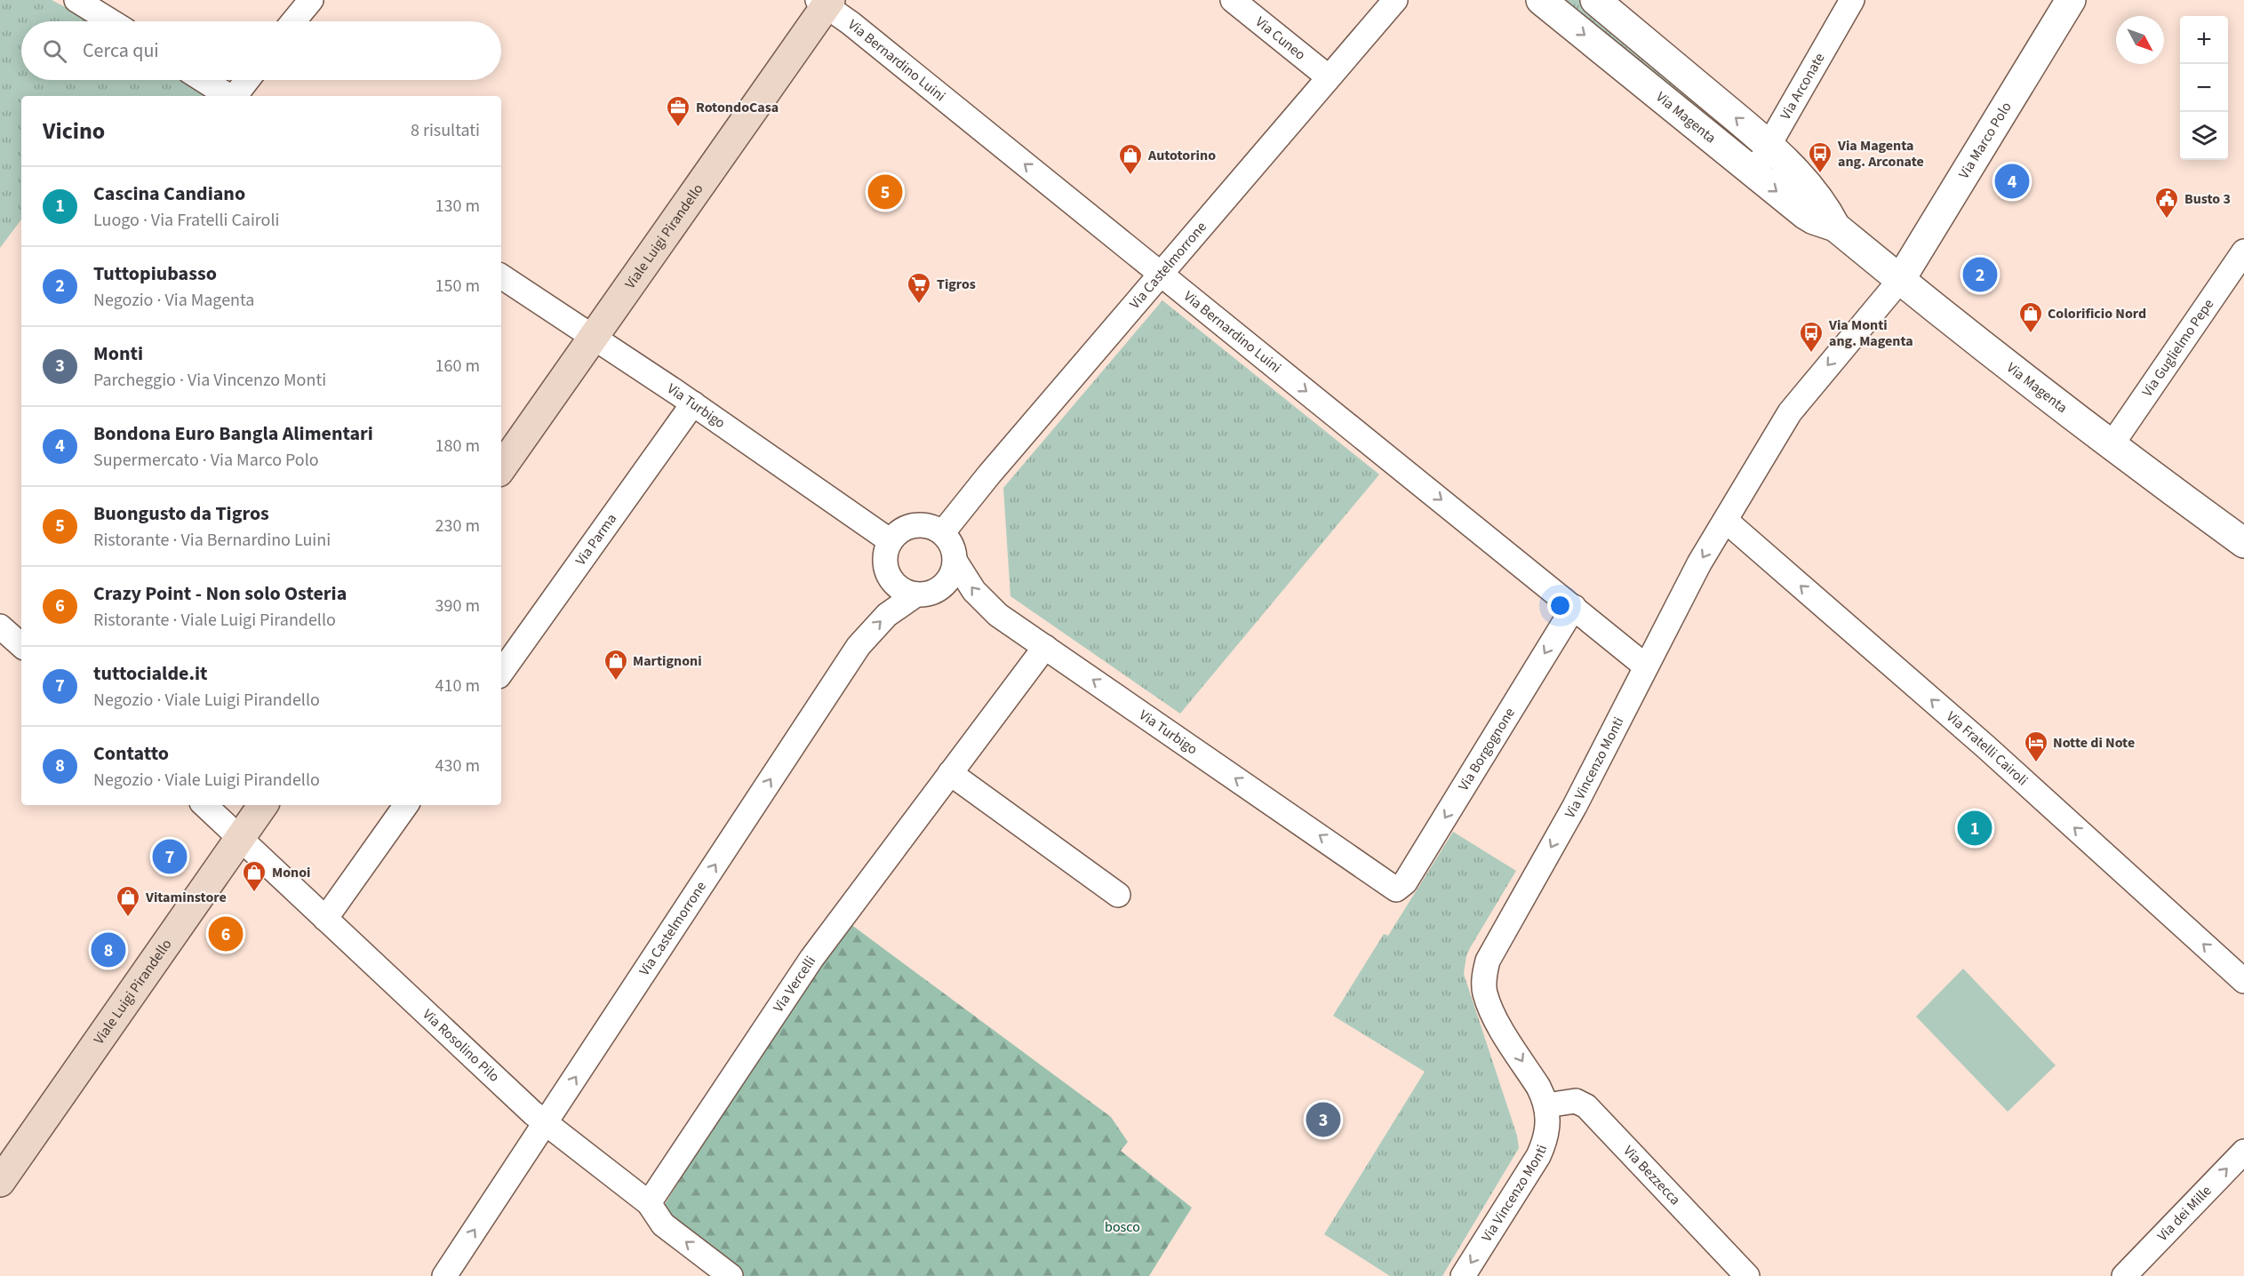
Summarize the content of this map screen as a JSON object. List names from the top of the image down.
{
  "streets": {
    "main road": ["Viale Luigi Pirandello"],
    "street": [
      "Via Cuneo",
      "Via Bernardino Luini",
      "Via Arconate",
      "Via Magenta",
      "Via Marco Polo",
      "Via Castelmorrone",
      "Via Guglielmo Pepe",
      "Via Turbigo",
      "Via Parma",
      "Via Borgognone",
      "Via Fratelli Cairoli",
      "Via Vincenzo Monti",
      "Via Vercelli",
      "Via Rosolino Pilo",
      "Via Bezzecca",
      "Via dei Mille"
    ]
  },
  "crossings": [
    ["Via Cuneo", "Via Castelmorrone"],
    ["Via Bernardino Luini", "Viale Luigi Pirandello"],
    ["Via Bernardino Luini", "Via Castelmorrone"],
    ["Via Bernardino Luini", "Via Borgognone"],
    ["Via Bernardino Luini", "Via Vincenzo Monti"],
    ["Via Arconate", "Via Magenta"],
    ["Via Magenta", "Via Marco Polo"],
    ["Via Magenta", "Via Guglielmo Pepe"],
    ["Via Magenta", "Via Vincenzo Monti"],
    ["Via Marco Polo", "Via Vincenzo Monti"],
    ["Viale Luigi Pirandello", "Via Turbigo"],
    ["Viale Luigi Pirandello", "Via Rosolino Pilo"],
    ["Via Castelmorrone", "Via Turbigo"],
    ["Via Castelmorrone", "Via Rosolino Pilo"],
    ["Via Turbigo", "Via Parma"],
    ["Via Turbigo", "Via Borgognone"],
    ["Via Turbigo", "Via Vercelli"],
    ["Via Fratelli Cairoli", "Via Vincenzo Monti"],
    ["Via Vincenzo Monti", "Via Bezzecca"],
    ["Via Vercelli", "Via Rosolino Pilo"]
  ],
  "one_way": [
    "Via Castelmorrone",
    "Via Borgognone",
    "Via Fratelli Cairoli",
    "Via Vincenzo Monti",
    "Via dei Mille"
  ],
  "parks": ["bosco"],
  "places": {
    "office": ["RotondoCasa"],
    "bus stop": ["Via Magenta ang. Arconate", "Via Monti ang. Magenta"],
    "shop": [
      "Autotorino",
      "Colorificio Nord",
      "Martignoni",
      "Monoi",
      "Vitaminstore"
    ],
    "public building": ["Busto 3"],
    "supermarket": ["Tigros"],
    "hotel": ["Notte di Note"]
  },
  "north": "bottom right",
  "page": {
    "map_buttons": ["+", "−"],
    "search": "Cerca qui",
    "heading": ["Vicino", "8 risultati"],
    "pins": [
      "4",
      "5",
      "2",
      "1",
      "7",
      "6",
      "8",
      "3"
    ],
    "list": [
      {
        "mark": "1",
        "name": "Cascina Candiano",
        "note": "Luogo · Via Fratelli Cairoli",
        "value": "130 m"
      },
      {
        "mark": "2",
        "name": "Tuttopiubasso",
        "note": "Negozio · Via Magenta",
        "value": "150 m"
      },
      {
        "mark": "3",
        "name": "Monti",
        "note": "Parcheggio · Via Vincenzo Monti",
        "value": "160 m"
      },
      {
        "mark": "4",
        "name": "Bondona Euro Bangla Alimentari",
        "note": "Supermercato · Via Marco Polo",
        "value": "180 m"
      },
      {
        "mark": "5",
        "name": "Buongusto da Tigros",
        "note": "Ristorante · Via Bernardino Luini",
        "value": "230 m"
      },
      {
        "mark": "6",
        "name": "Crazy Point - Non solo Osteria",
        "note": "Ristorante · Viale Luigi Pirandello",
        "value": "390 m"
      },
      {
        "mark": "7",
        "name": "tuttocialde.it",
        "note": "Negozio · Viale Luigi Pirandello",
        "value": "410 m"
      },
      {
        "mark": "8",
        "name": "Contatto",
        "note": "Negozio · Viale Luigi Pirandello",
        "value": "430 m"
      }
    ]
  }
}
